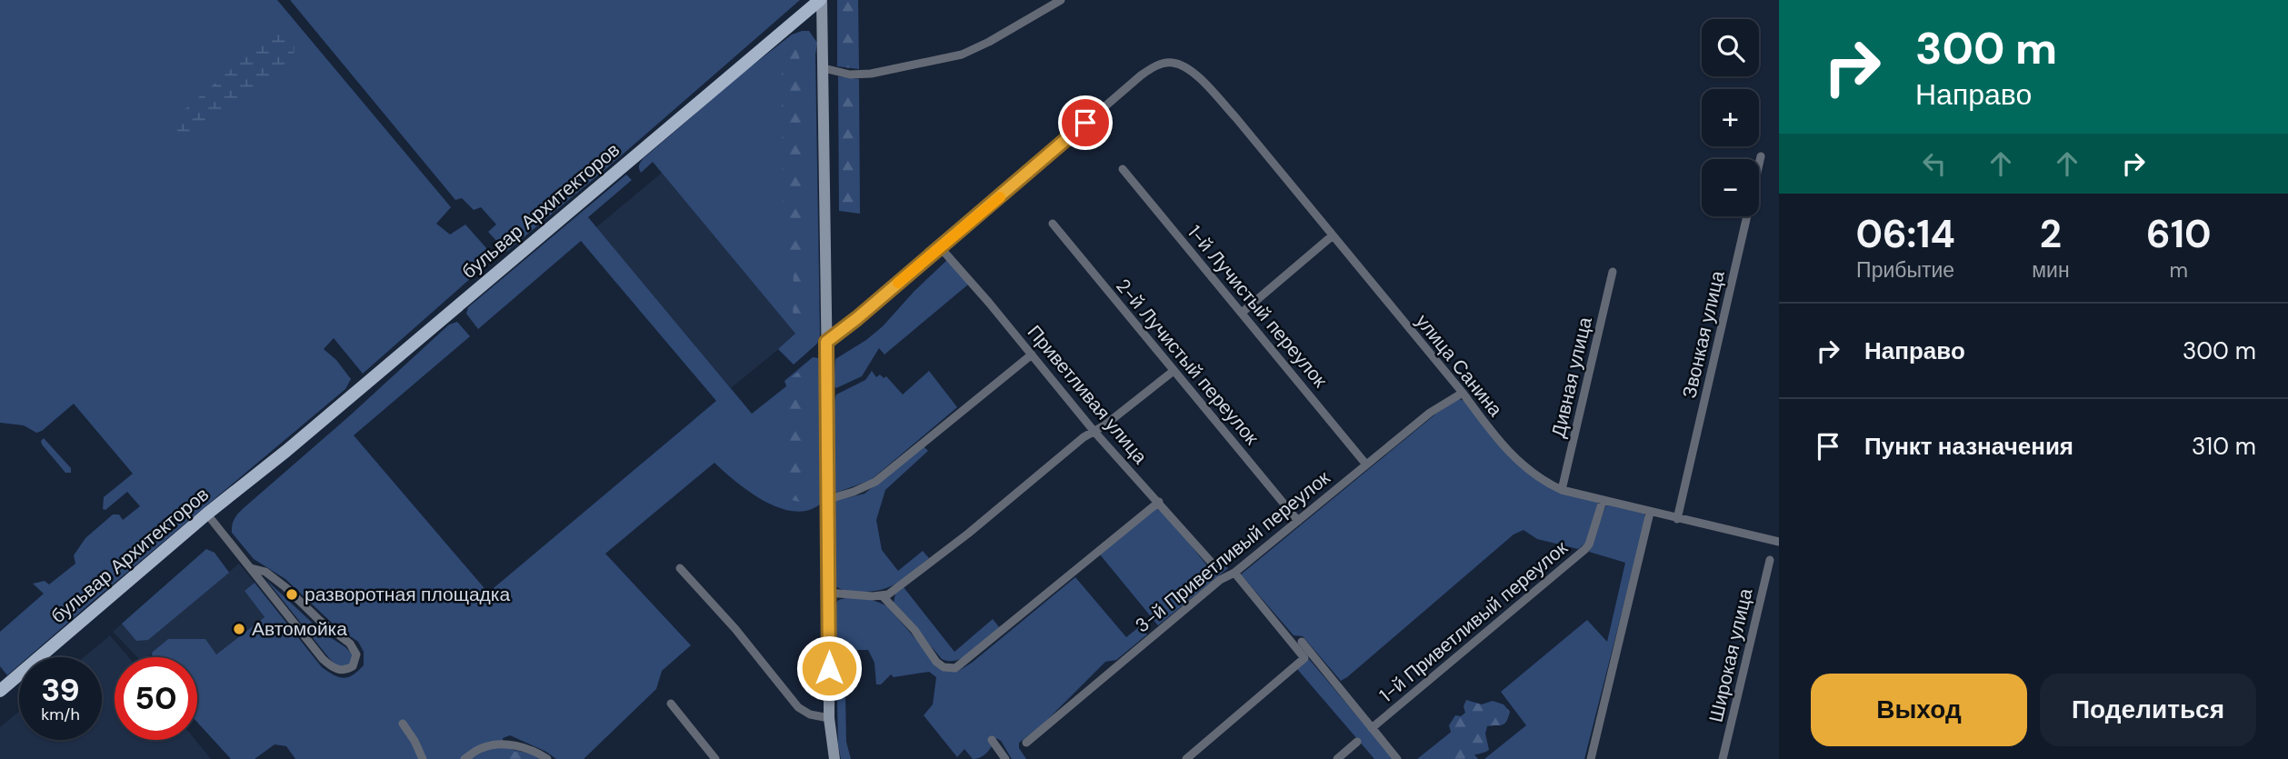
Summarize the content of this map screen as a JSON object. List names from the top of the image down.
{
  "streets": {
    "main road": ["бульвар Архитекторов"],
    "street": [
      "1-й Лучистый переулок",
      "Звонкая улица",
      "2-й Лучистый переулок",
      "улица Санина",
      "Дивная улица",
      "Приветливая улица",
      "3-й Приветливый переулок",
      "1-й Приветливый переулок",
      "Широкая улица"
    ]
  },
  "crossings": [
    ["1-й Лучистый переулок", "3-й Приветливый переулок"],
    ["Звонкая улица", "улица Санина"],
    ["2-й Лучистый переулок", "3-й Приветливый переулок"],
    ["улица Санина", "Дивная улица"],
    ["улица Санина", "Приветливая улица"],
    ["улица Санина", "3-й Приветливый переулок"],
    ["улица Санина", "1-й Приветливый переулок"]
  ],
  "places": ["разворотная площадка", "Автомойка"],
  "page": {
    "turn": ["300 m", "Направо"],
    "map_buttons": ["+", "−"],
    "eta": [
      "06:14",
      "Прибытие",
      "2",
      "мин",
      "610",
      "m"
    ],
    "list": [
      {
        "name": "Направо",
        "value": "300 m"
      },
      {
        "name": "Пункт назначения",
        "value": "310 m"
      }
    ],
    "speed": "39 km/h",
    "limit": "50",
    "buttons": ["Выход", "Поделиться"]
  }
}
